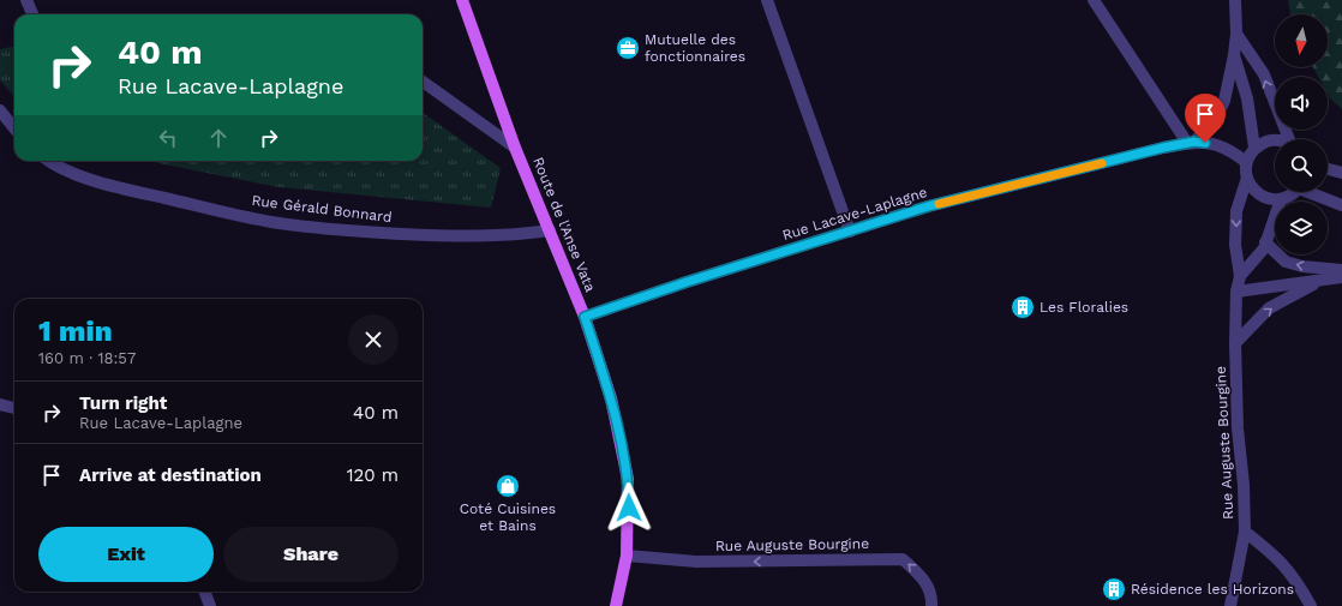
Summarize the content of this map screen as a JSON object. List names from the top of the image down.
{
  "streets": {
    "main road": ["Route de l'Anse Vata"],
    "street": ["Rue Gérald Bonnard", "Rue Lacave-Laplagne", "Rue Auguste Bourgine"]
  },
  "crossings": [
    ["Rue Gérald Bonnard", "Route de l'Anse Vata"],
    ["Rue Lacave-Laplagne", "Route de l'Anse Vata"],
    ["Route de l'Anse Vata", "Rue Auguste Bourgine"]
  ],
  "places": {
    "office": ["Mutuelle des fonctionnaires"],
    "building": ["Les Floralies", "Résidence les Horizons"],
    "shop": ["Coté Cuisines et Bains"]
  },
  "north": "bottom",
  "page": {
    "turn": ["40 m", "Rue Lacave-Laplagne"],
    "heading": ["1 min", "160 m · 18:57"],
    "list": [
      {
        "name": "Turn right",
        "note": "Rue Lacave-Laplagne",
        "value": "40 m"
      },
      {
        "name": "Arrive at destination",
        "value": "120 m"
      }
    ],
    "buttons": ["Exit", "Share"]
  }
}
